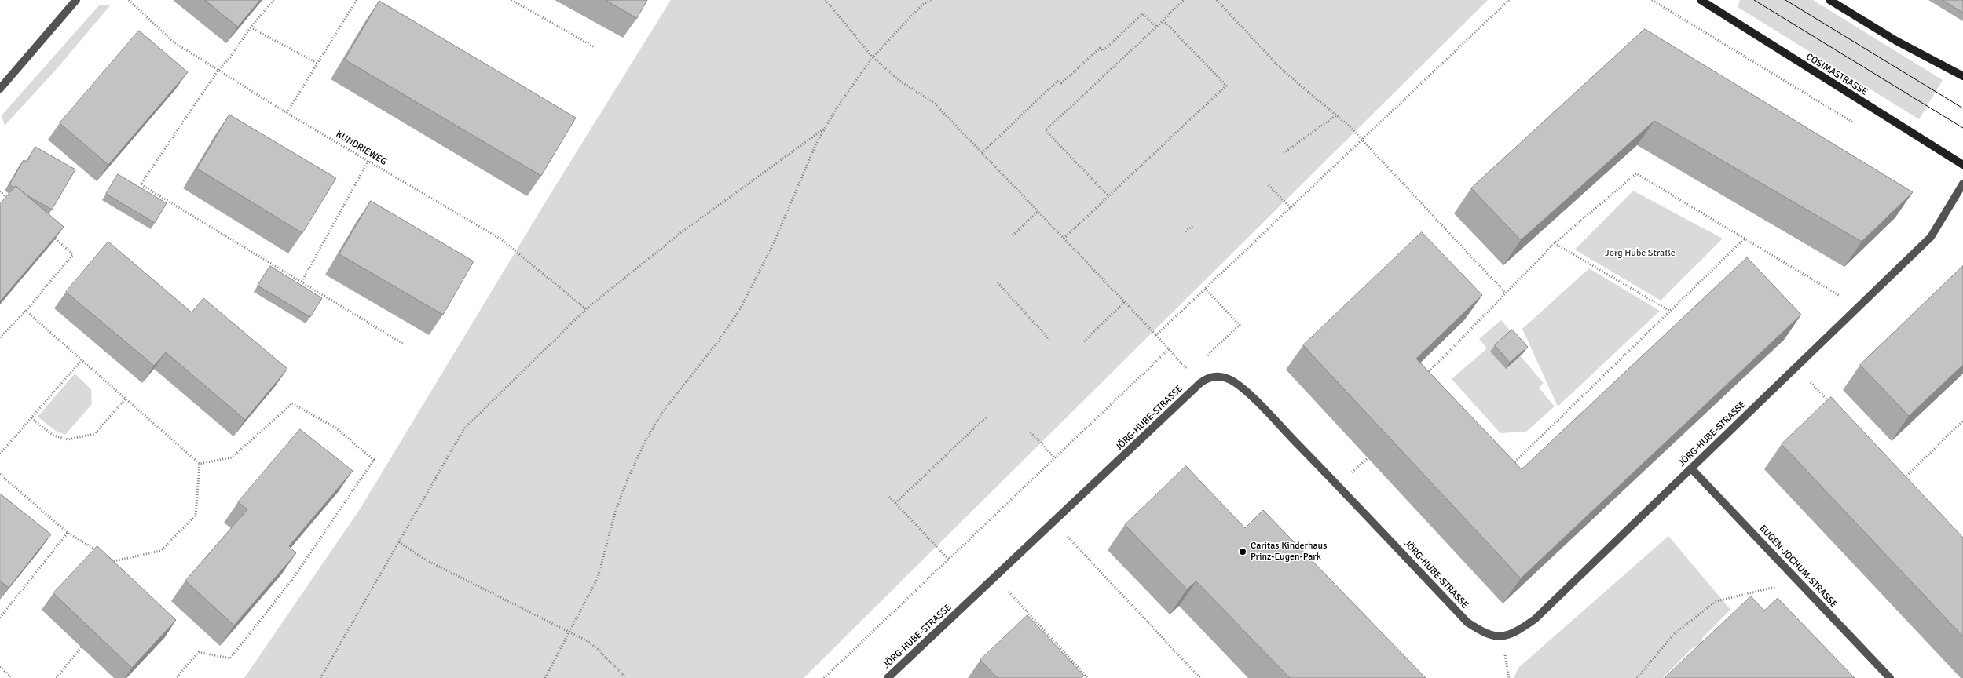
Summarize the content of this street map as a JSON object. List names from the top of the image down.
{
  "streets": {
    "main road": ["COSIMASTRASSE"],
    "street": ["JÖRG-HUBE-STRASSE", "EUGEN-JOCHUM-STRASSE"],
    "path": ["KUNDRIEWEG"]
  },
  "crossings": [
    ["JÖRG-HUBE-STRASSE", "EUGEN-JOCHUM-STRASSE"]
  ],
  "parks": ["Jörg Hube Straße"],
  "places": ["Caritas Kinderhaus Prinz-Eugen-Park"]
}
